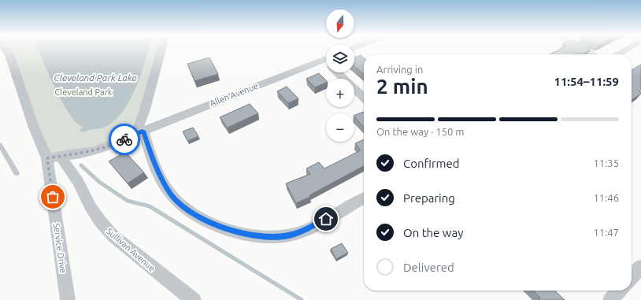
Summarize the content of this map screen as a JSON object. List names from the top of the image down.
{
  "streets": {
    "street": ["Allen Avenue", "Service Drive", "Sullivan Avenue"]
  },
  "crossings": [
    ["Allen Avenue", "Service Drive"],
    ["Allen Avenue", "Sullivan Avenue"],
    ["Service Drive", "Sullivan Avenue"]
  ],
  "water": ["Cleveland Park Lake"],
  "parks": ["Cleveland Park"],
  "north": "bottom",
  "page": {
    "map_buttons": ["+", "−"],
    "heading": ["2 min", "Arriving in", "11:54–11:59"],
    "bar": "On the way · 150 m",
    "list": [
      ["Confirmed", "11:35"],
      ["Preparing", "11:46"],
      ["On the way", "11:47"],
      "Delivered"
    ]
  }
}
